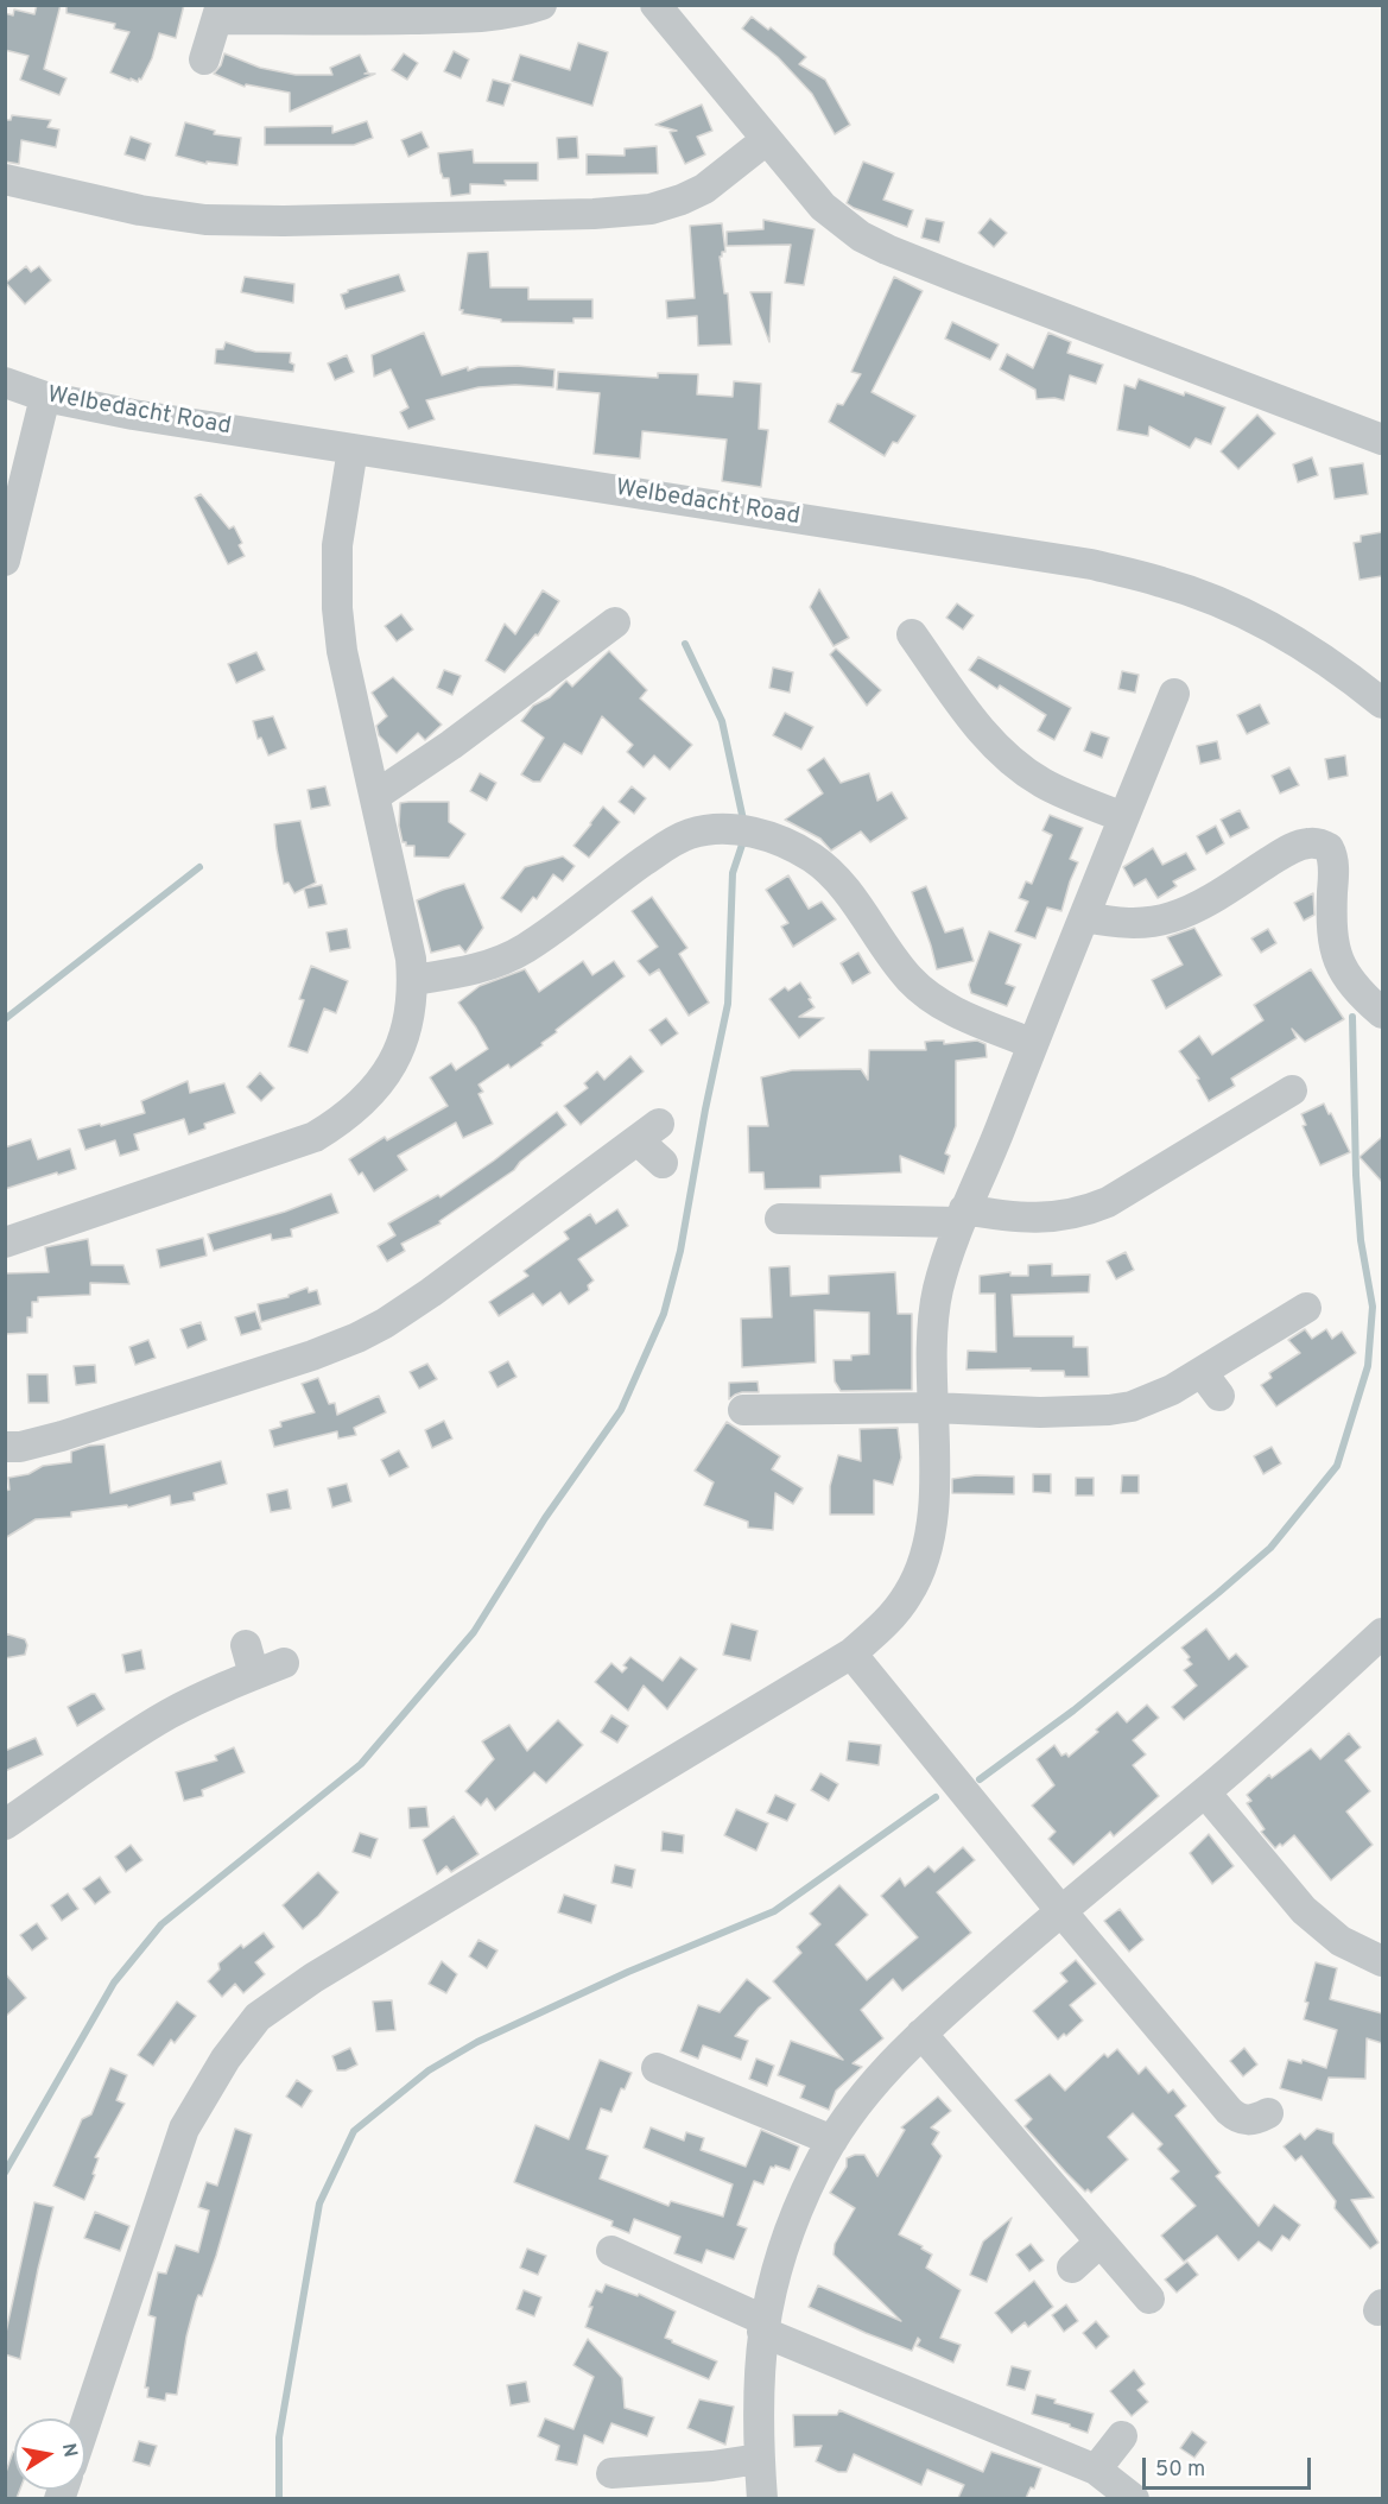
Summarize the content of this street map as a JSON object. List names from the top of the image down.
{
  "streets": {
    "street": ["Welbedacht Road"]
  },
  "scale_bar": "50 m",
  "north": "right"
}
